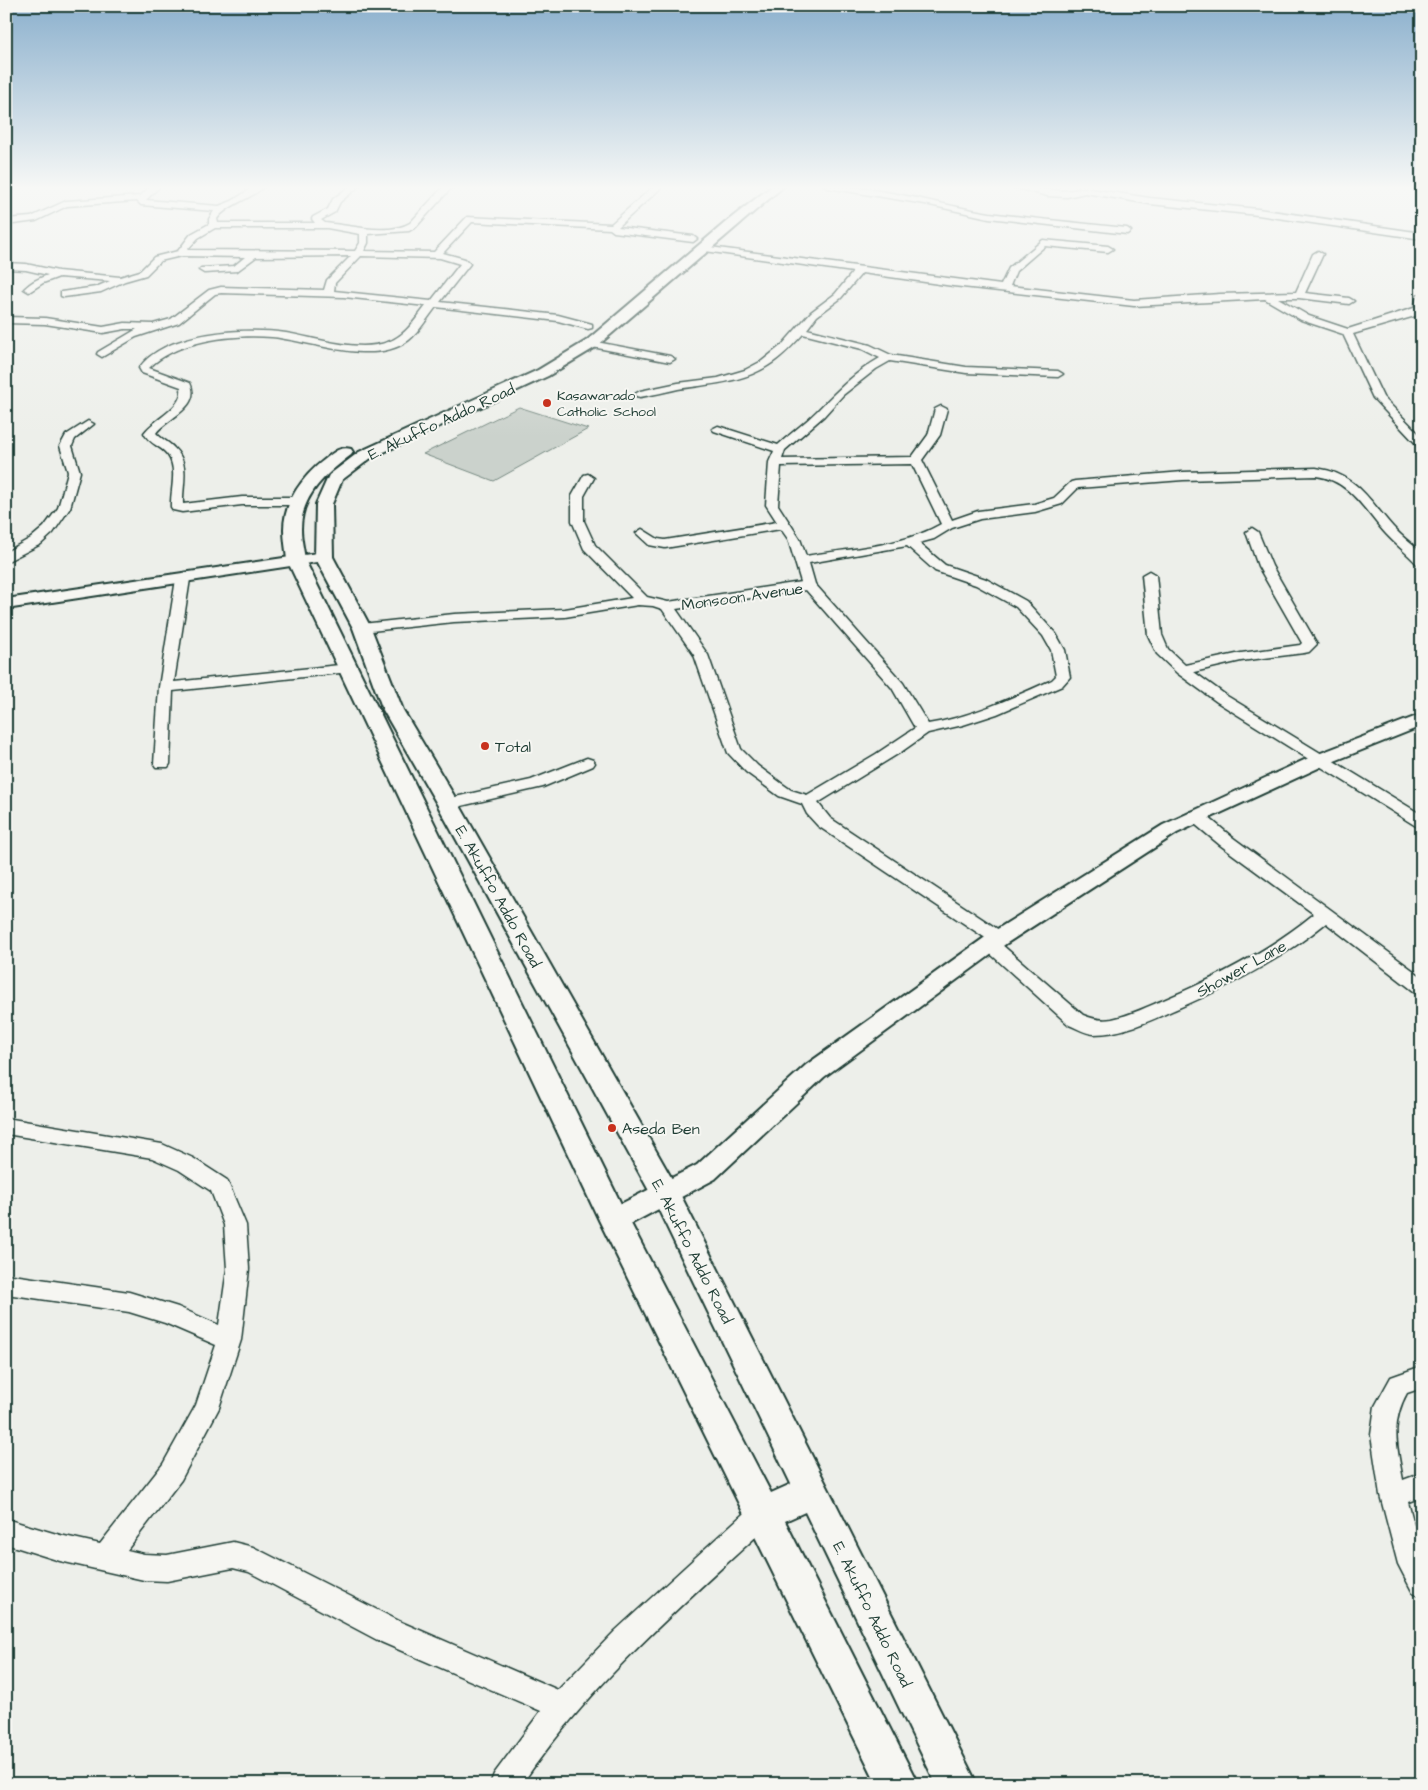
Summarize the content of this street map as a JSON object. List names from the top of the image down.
{
  "streets": {
    "main road": ["E. Akuffo Addo Road"],
    "street": ["Monsoon Avenue", "Shower Lane"]
  },
  "places": ["Kasawarado Catholic School", "Total", "Aseda Ben"]
}
